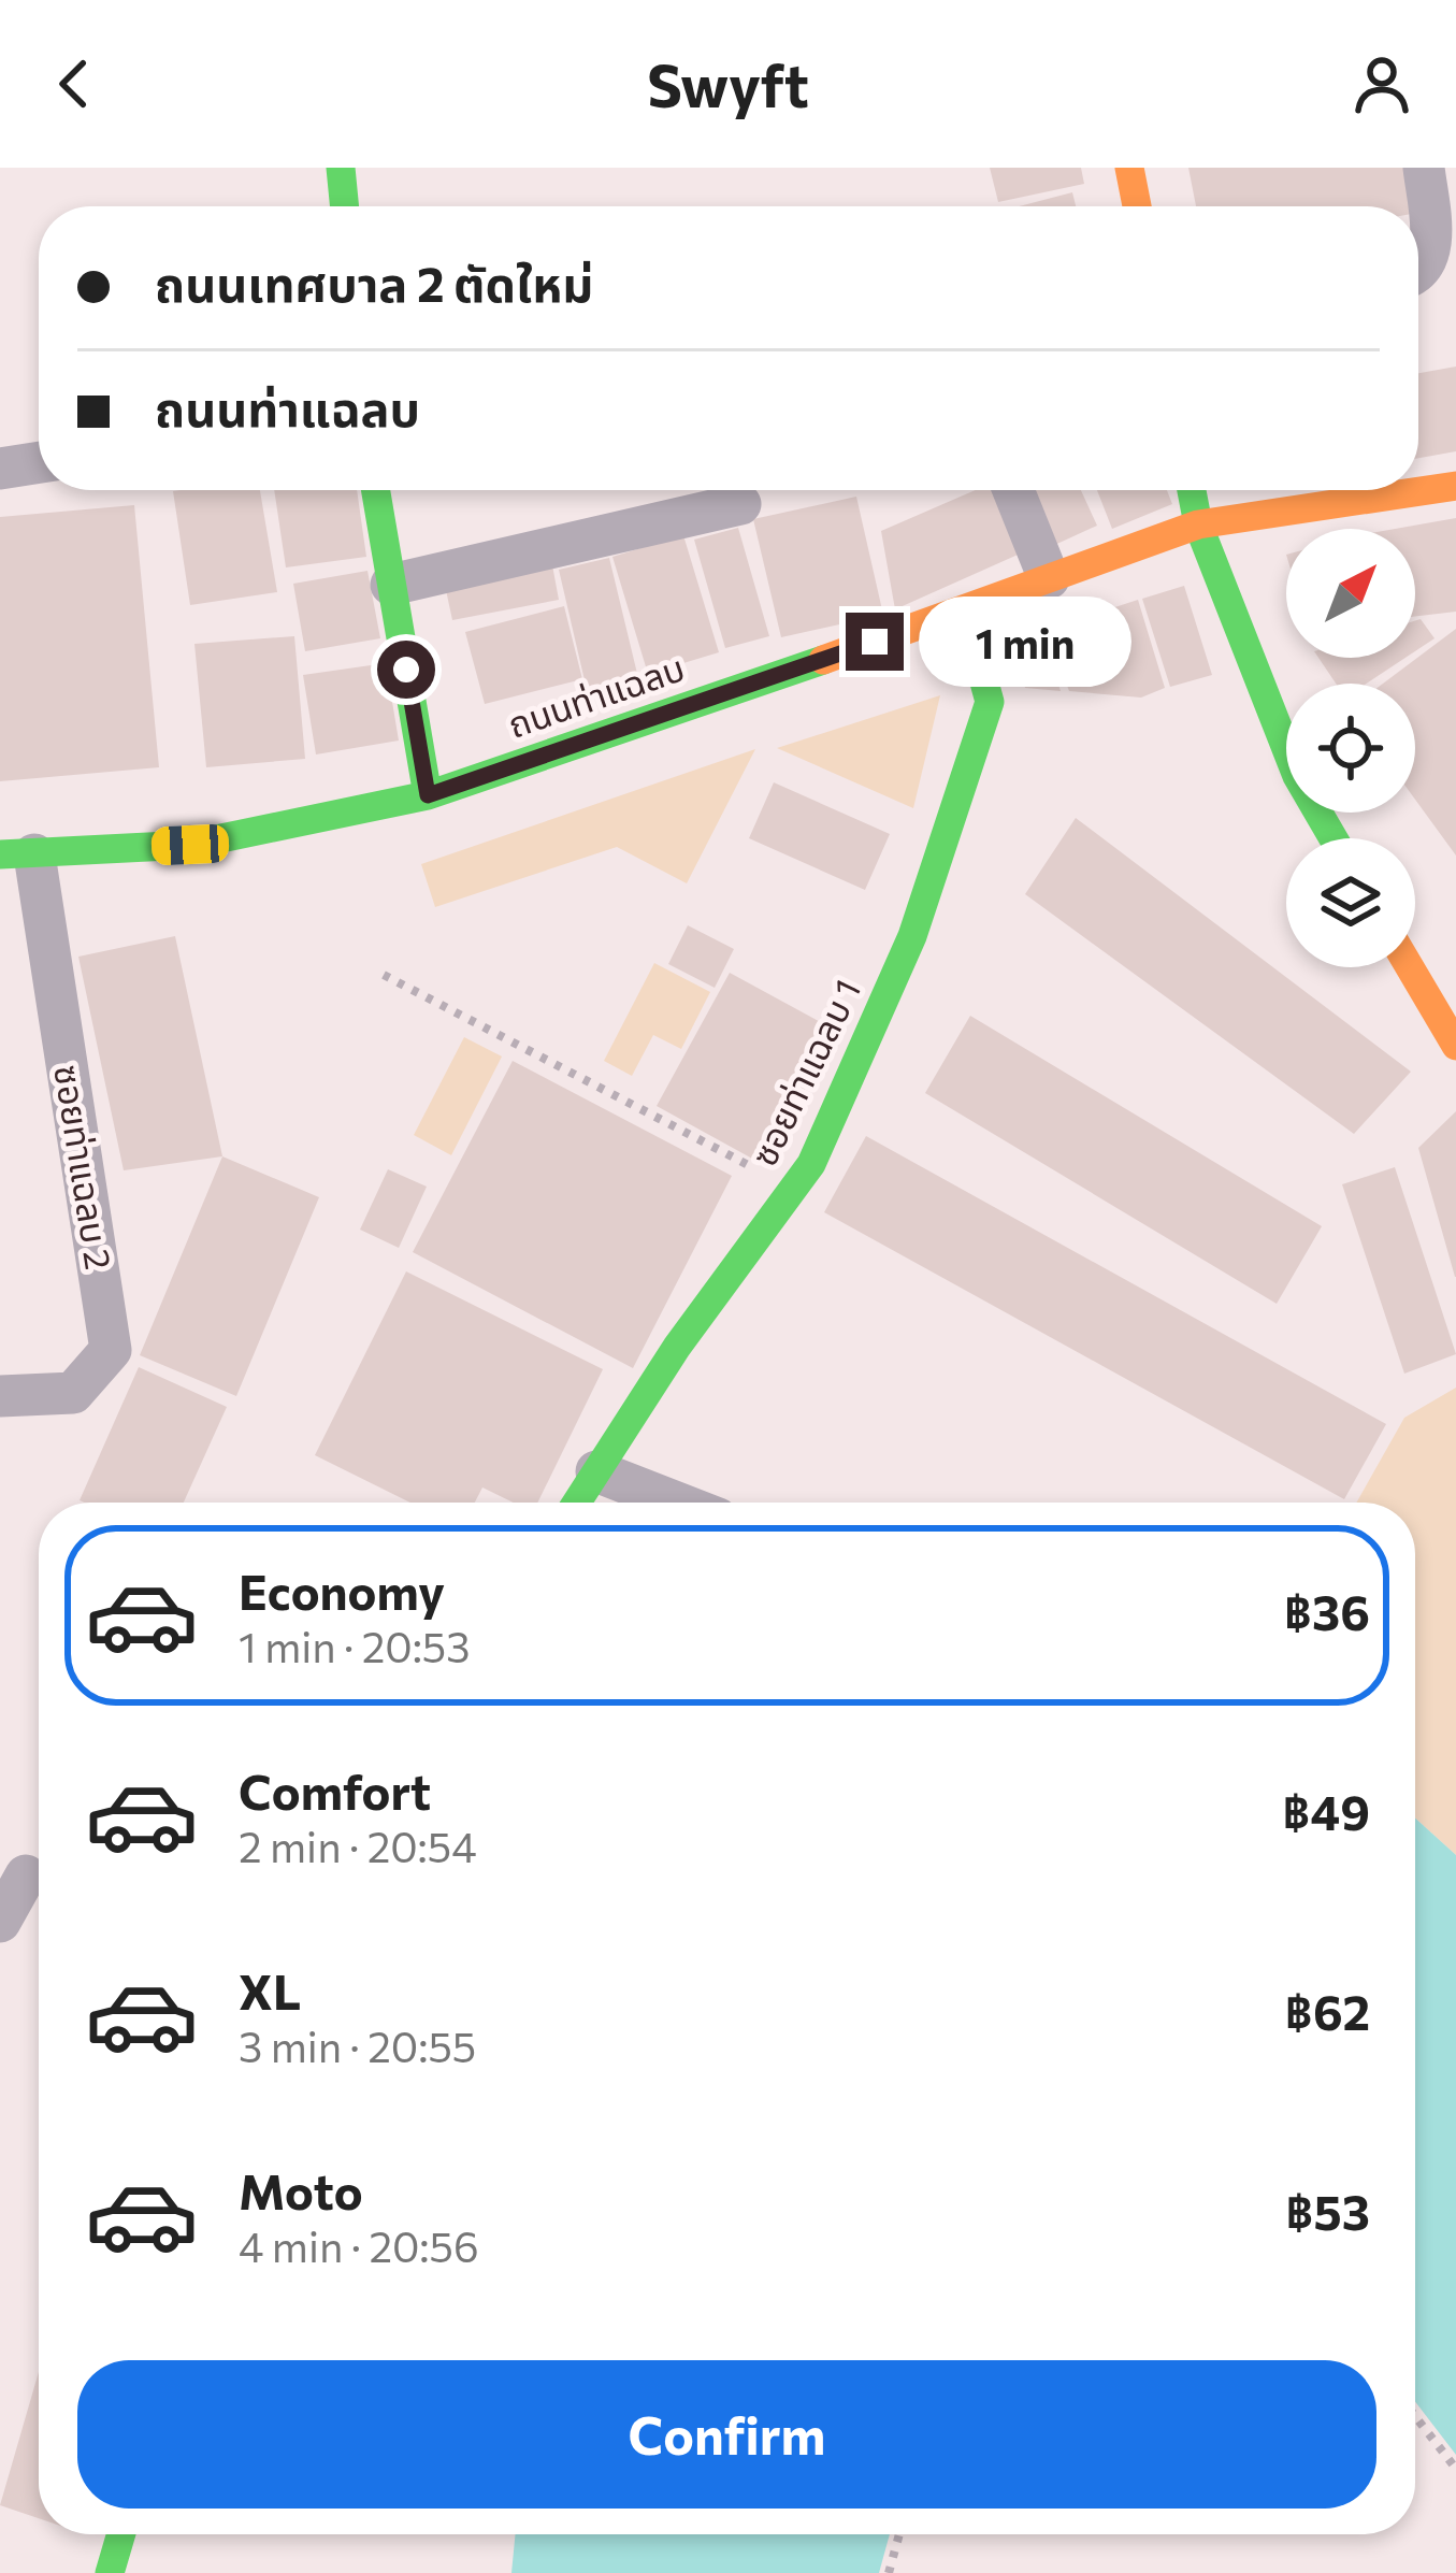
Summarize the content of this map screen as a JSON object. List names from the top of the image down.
{
  "streets": {
    "street": ["ถนนท่าแฉลบ", "ซอยท่าแฉลบ 1", "ซอยท่าแฉลบ 2"]
  },
  "crossings": [
    ["ถนนท่าแฉลบ", "ซอยท่าแฉลบ 1"],
    ["ถนนท่าแฉลบ", "ซอยท่าแฉลบ 2"]
  ],
  "north": "top right",
  "page": {
    "header": "Swyft",
    "banner": ["ถนนเทศบาล 2 ตัดใหม่", "ถนนท่าแฉลบ"],
    "bubble": "1 min",
    "list": [
      {
        "name": "Economy",
        "note": "1 min · 20:53",
        "value": "฿36"
      },
      {
        "name": "Comfort",
        "note": "2 min · 20:54",
        "value": "฿49"
      },
      {
        "name": "XL",
        "note": "3 min · 20:55",
        "value": "฿62"
      },
      {
        "name": "Moto",
        "note": "4 min · 20:56",
        "value": "฿53"
      }
    ],
    "buttons": "Confirm"
  }
}
